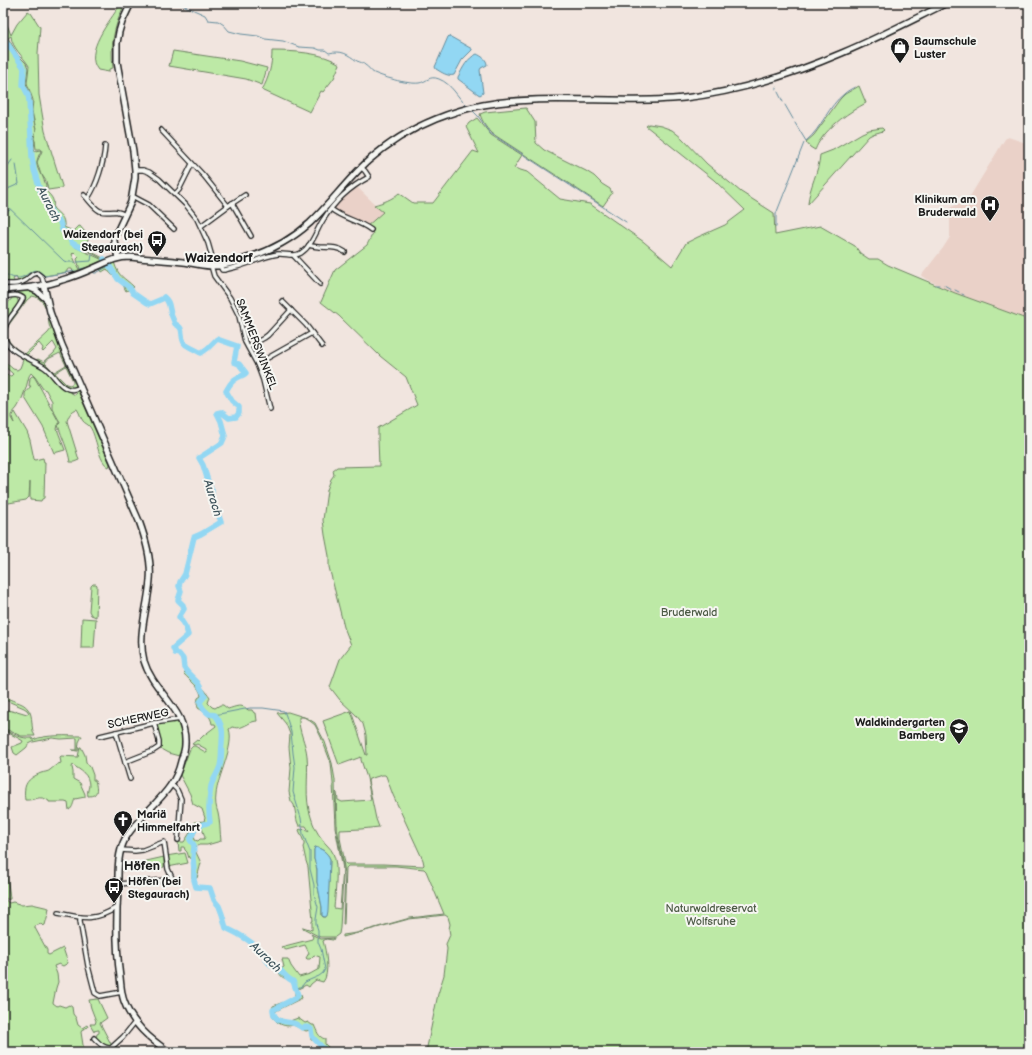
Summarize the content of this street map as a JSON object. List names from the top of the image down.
{
  "streets": {
    "street": ["SAMMERSWINKEL", "SCHERWEG"]
  },
  "districts": ["Waizendorf", "Höfen"],
  "water": ["Aurach"],
  "parks": ["Bruderwald", "Naturwaldreservat Wolfsruhe"],
  "places": {
    "shop": ["Baumschule Luster"],
    "hospital": ["Klinikum am Bruderwald"],
    "bus stop": ["Waizendorf (bei Stegaurach)", "Höfen (bei Stegaurach)"],
    "school or university": ["Waldkindergarten Bamberg"],
    "church": ["Mariä Himmelfahrt"]
  }
}
